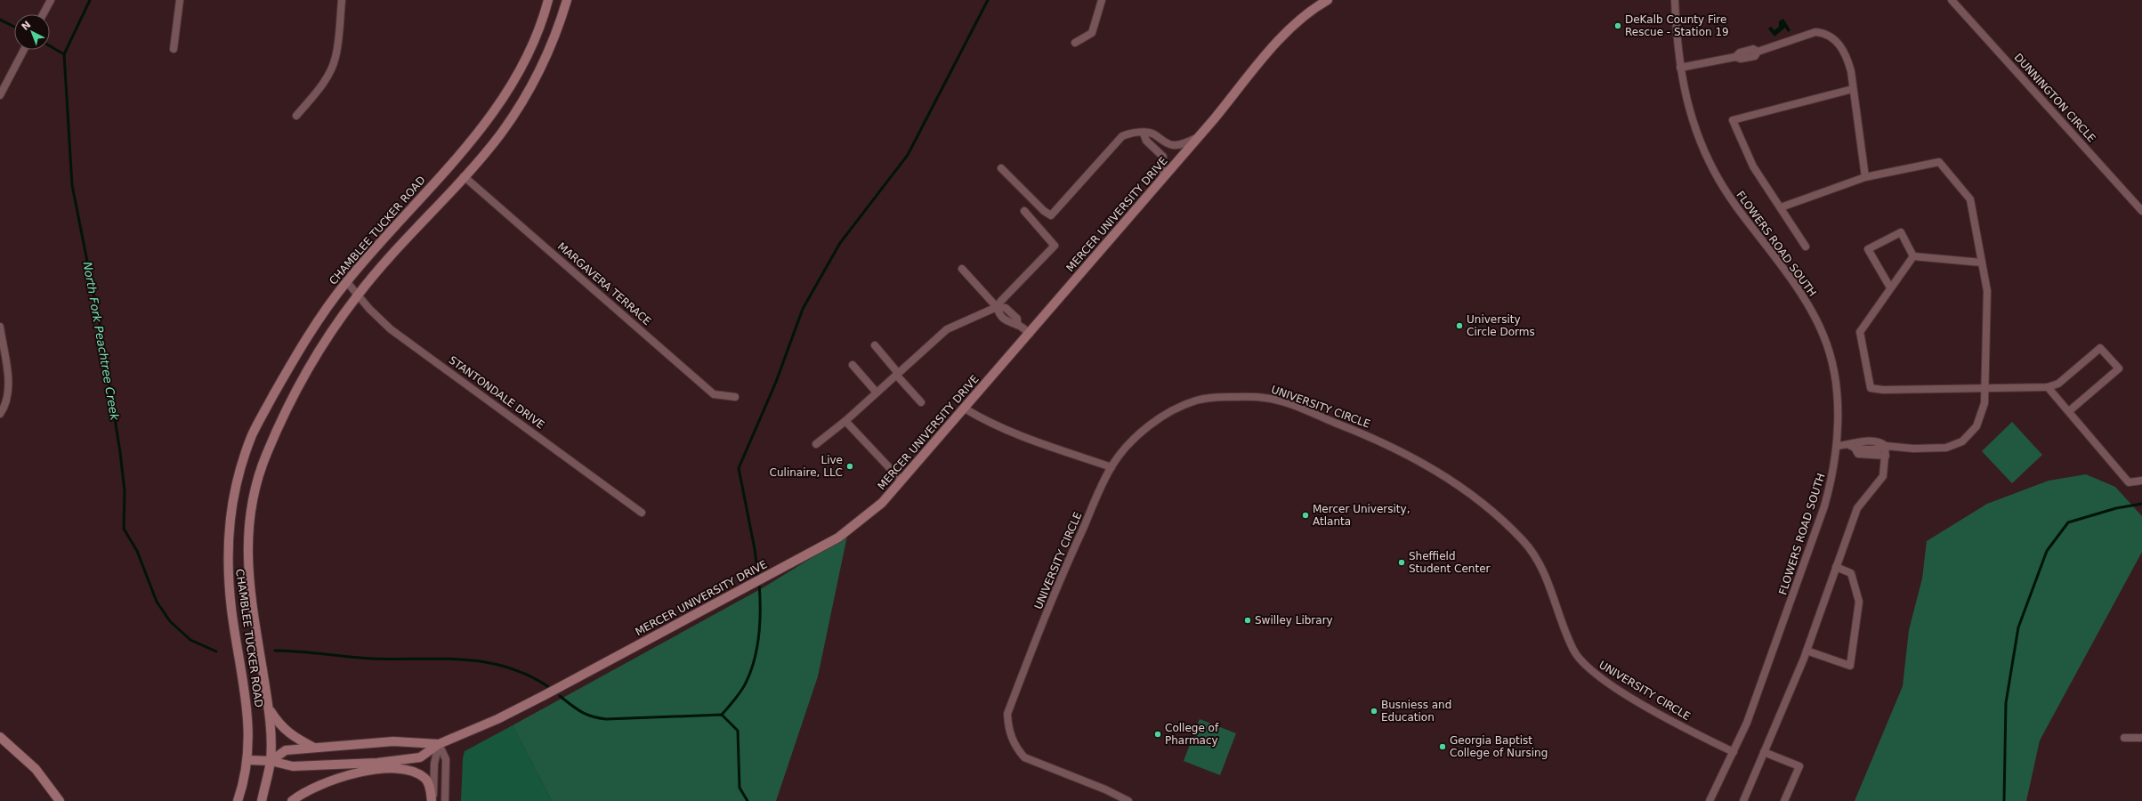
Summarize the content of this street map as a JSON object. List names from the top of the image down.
{
  "streets": {
    "main road": ["MERCER UNIVERSITY DRIVE", "CHAMBLEE TUCKER ROAD"],
    "street": [
      "DUNNINGTON CIRCLE",
      "FLOWERS ROAD SOUTH",
      "MARGAVERA TERRACE",
      "STANTONDALE DRIVE",
      "UNIVERSITY CIRCLE"
    ]
  },
  "crossings": [
    ["MERCER UNIVERSITY DRIVE", "CHAMBLEE TUCKER ROAD"],
    ["CHAMBLEE TUCKER ROAD", "MARGAVERA TERRACE"],
    ["CHAMBLEE TUCKER ROAD", "STANTONDALE DRIVE"],
    ["FLOWERS ROAD SOUTH", "UNIVERSITY CIRCLE"]
  ],
  "water": ["North Fork Peachtree Creek"],
  "places": [
    "DeKalb County Fire Rescue - Station 19",
    "University Circle Dorms",
    "Live Culinaire, LLC",
    "Mercer University, Atlanta",
    "Sheffield Student Center",
    "Swilley Library",
    "Busniess and Education",
    "College of Pharmacy",
    "Georgia Baptist College of Nursing"
  ],
  "north": "top left"
}
